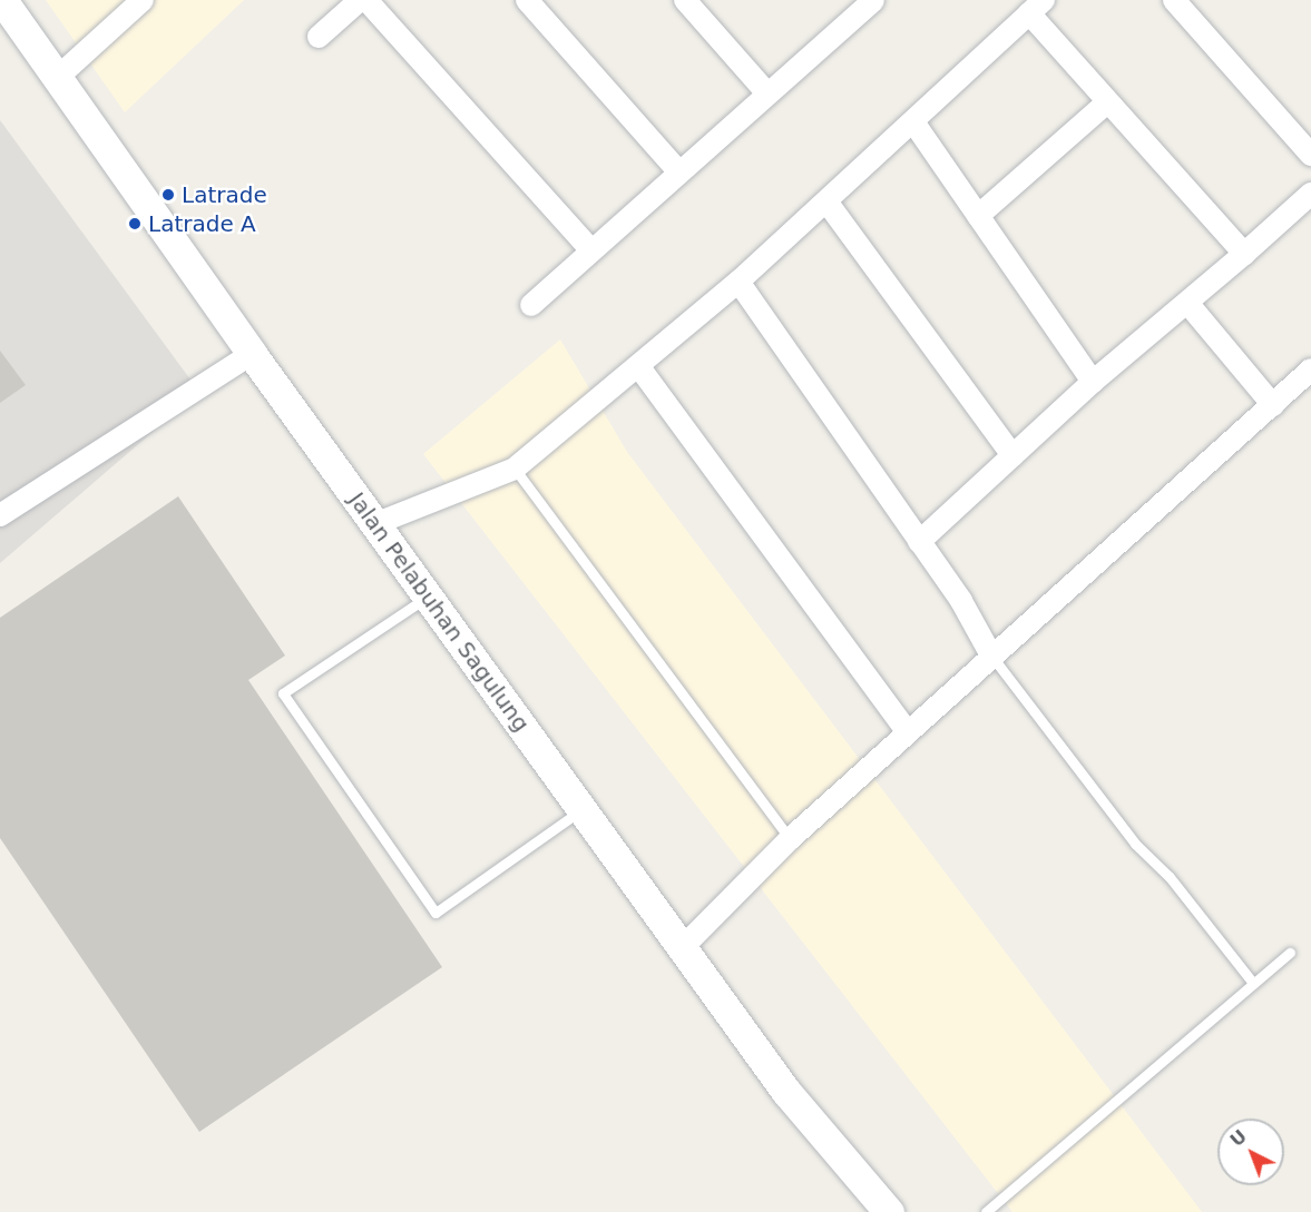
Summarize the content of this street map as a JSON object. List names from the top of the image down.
{
  "streets": {
    "street": ["Jalan Pelabuhan Sagulung"]
  },
  "places": ["Latrade", "Latrade A"],
  "north": "top left"
}
